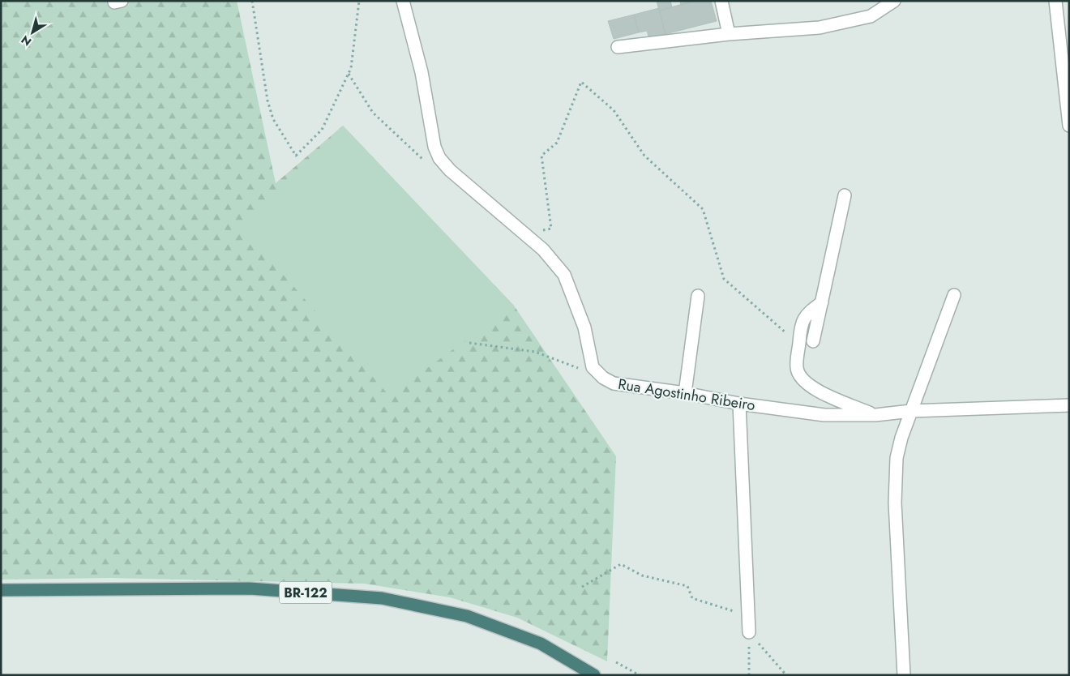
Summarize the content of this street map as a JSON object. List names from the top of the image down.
{
  "streets": {
    "highway": ["BR-122"],
    "street": ["Rua Agostinho Ribeiro"]
  },
  "north": "bottom left"
}
